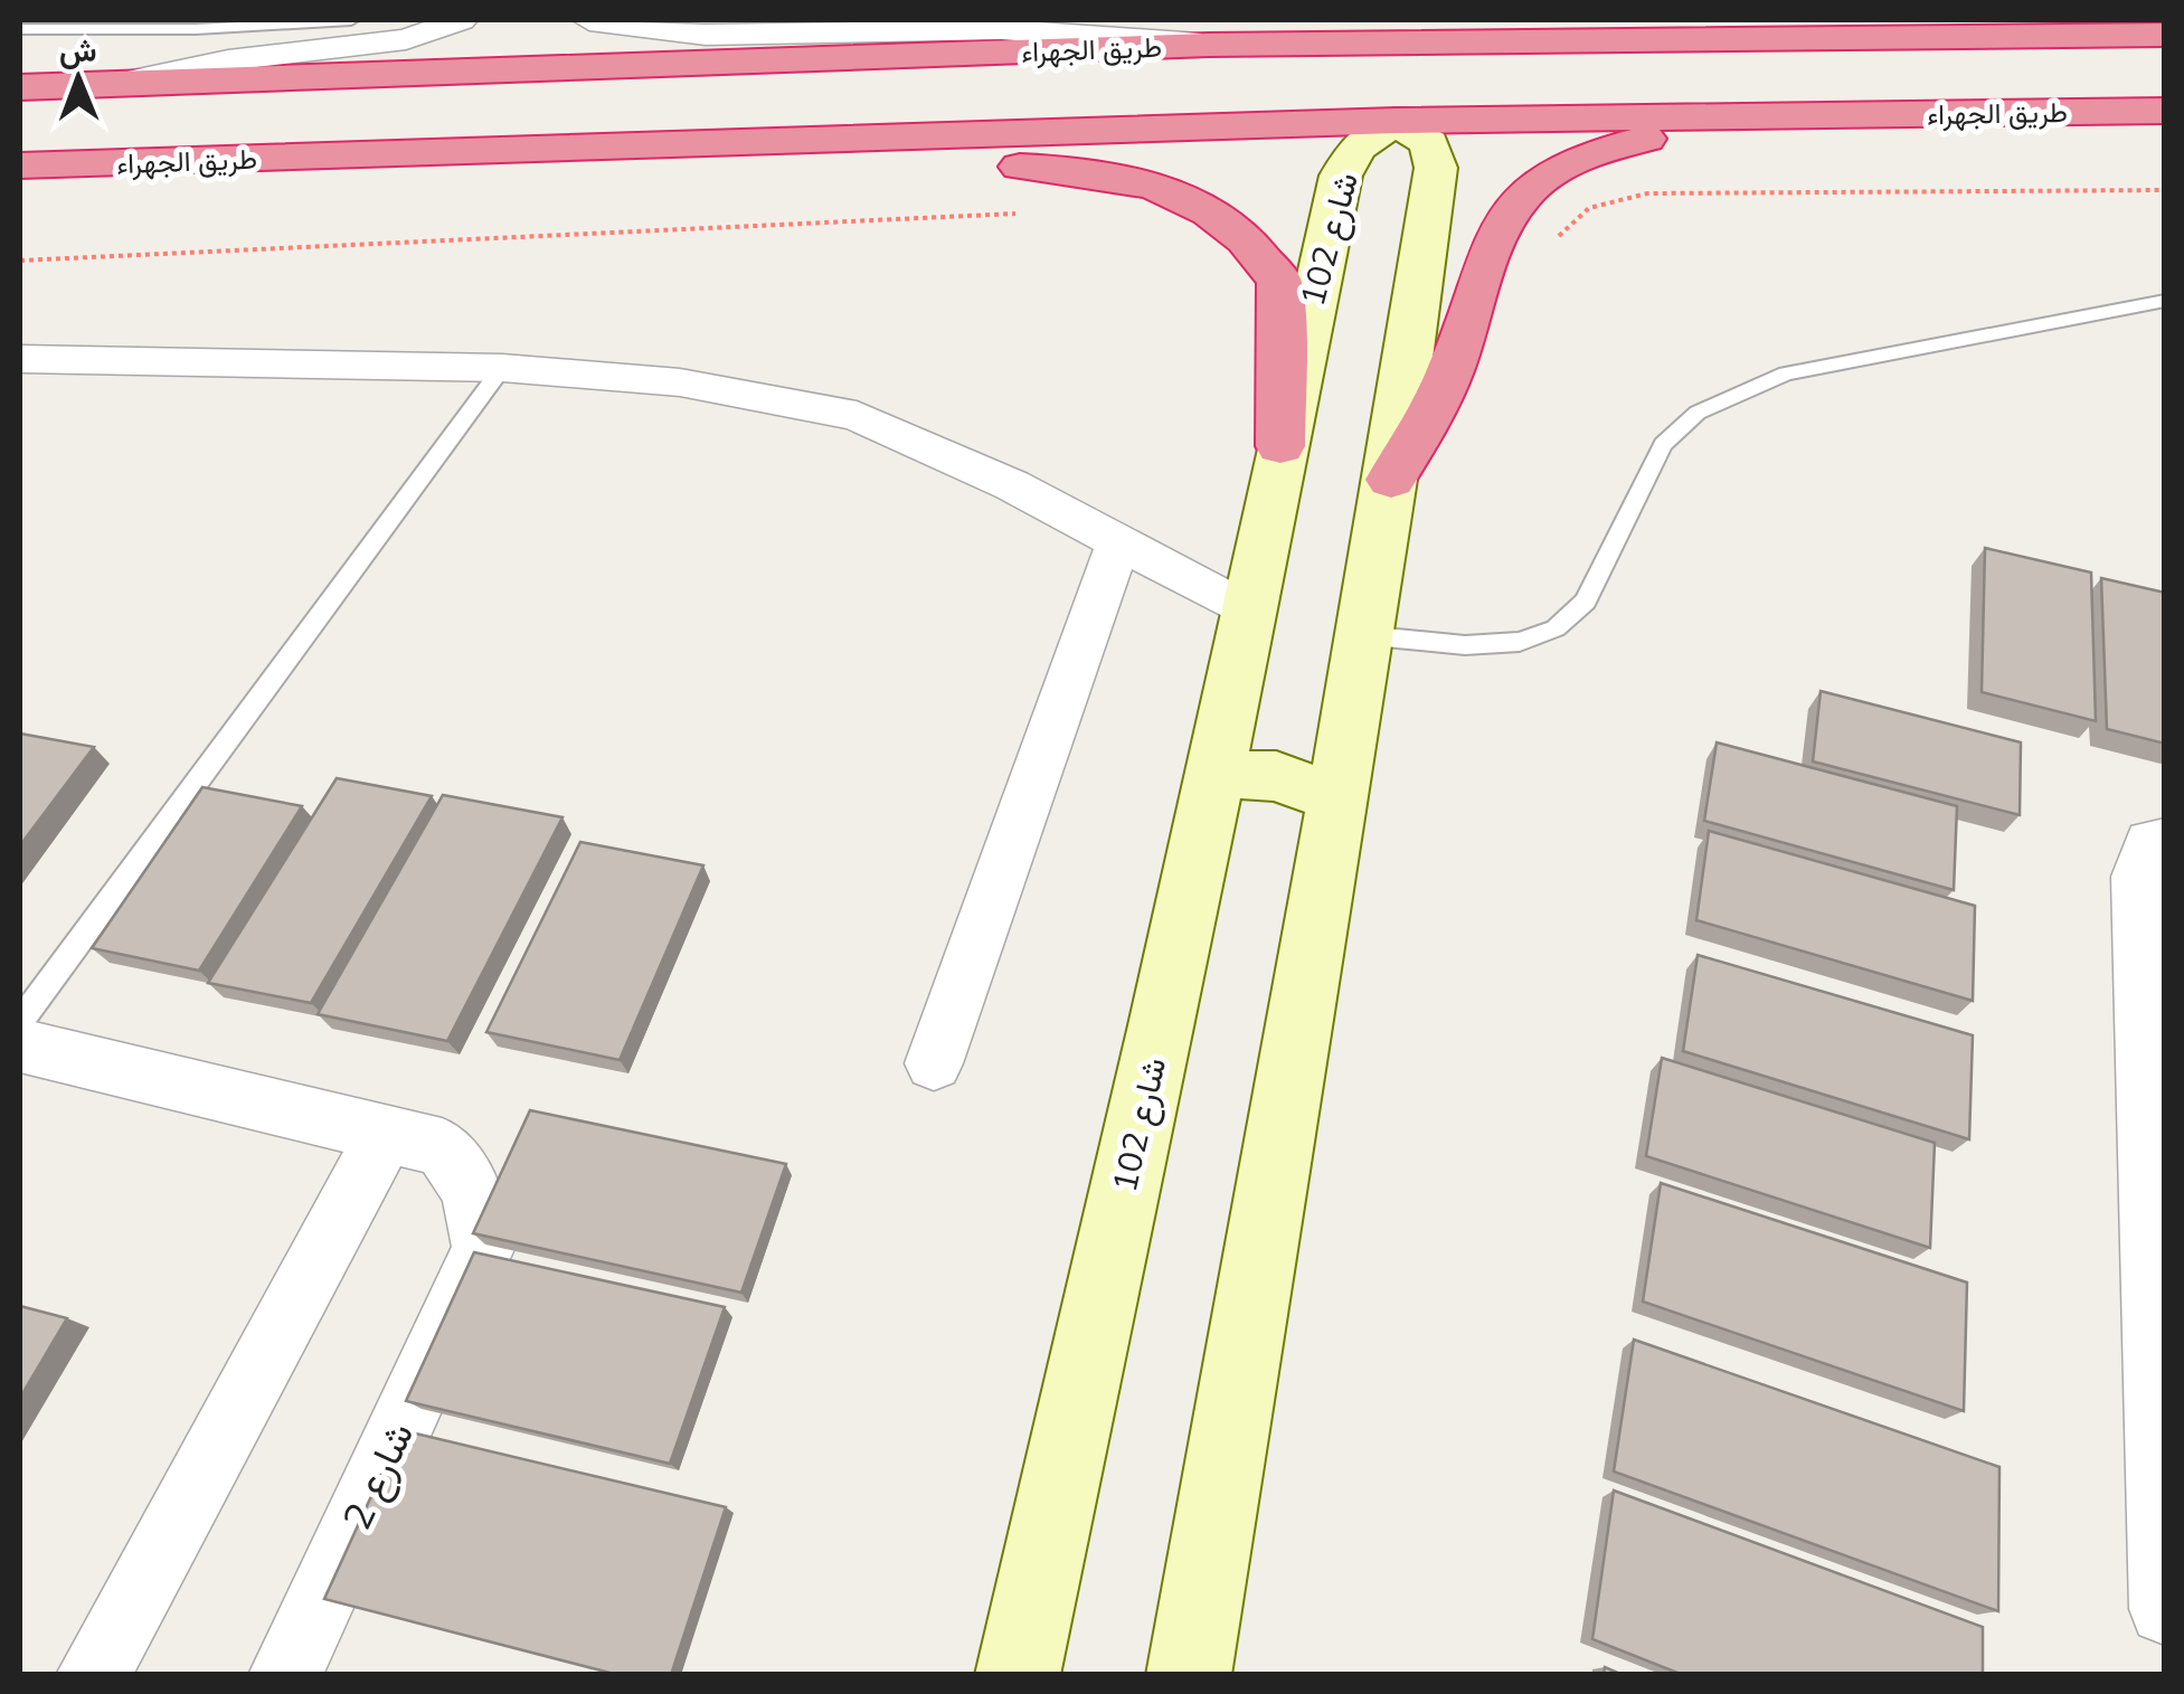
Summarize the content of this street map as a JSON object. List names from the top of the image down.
{
  "streets": {
    "highway": ["طريق الجهراء"],
    "street": ["شارع 102", "شارع 2"]
  },
  "crossings": [
    ["طريق الجهراء", "شارع 102"]
  ],
  "north": "top"
}
